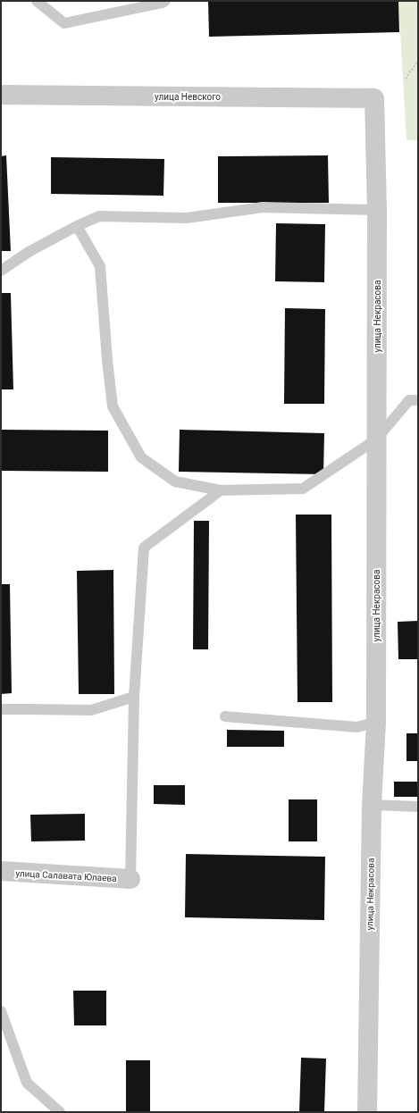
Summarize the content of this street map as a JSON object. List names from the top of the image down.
{
  "streets": {
    "street": ["улица Невского", "улица Некрасова", "улица Салавата Юлаева"]
  },
  "crossings": [
    ["улица Невского", "улица Некрасова"]
  ]
}
